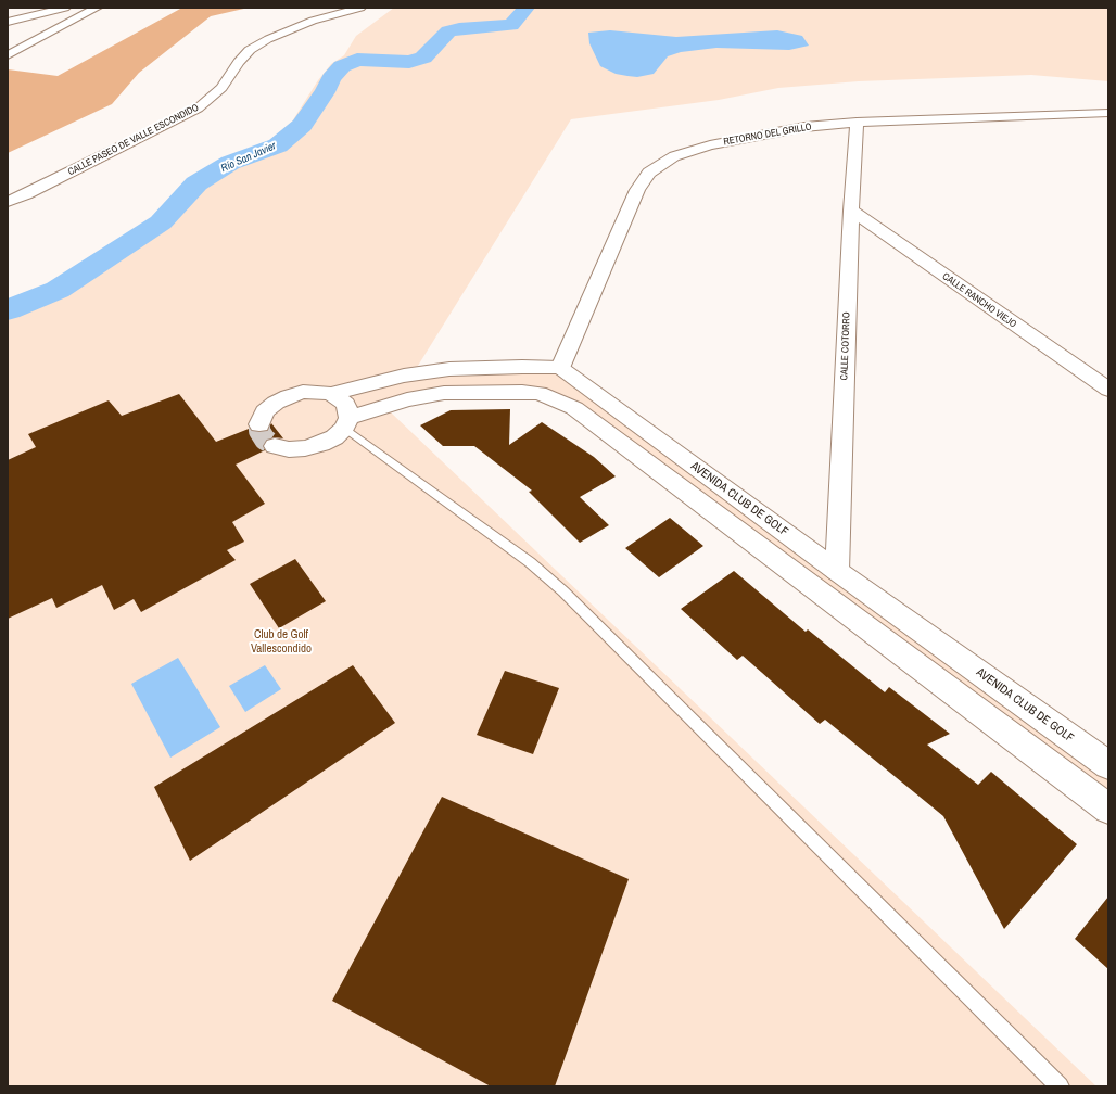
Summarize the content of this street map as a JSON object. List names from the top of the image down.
{
  "streets": {
    "street": [
      "RETORNO DEL GRILLO",
      "CALLE PASEO DE VALLE ESCONDIDO",
      "CALLE RANCHO VIEJO",
      "CALLE COTORRO",
      "AVENIDA CLUB DE GOLF"
    ]
  },
  "crossings": [
    ["RETORNO DEL GRILLO", "CALLE COTORRO"],
    ["RETORNO DEL GRILLO", "AVENIDA CLUB DE GOLF"],
    ["CALLE RANCHO VIEJO", "CALLE COTORRO"],
    ["CALLE COTORRO", "AVENIDA CLUB DE GOLF"]
  ],
  "water": ["Río San Javier"],
  "parks": ["Club de Golf Vallescondido"]
}
